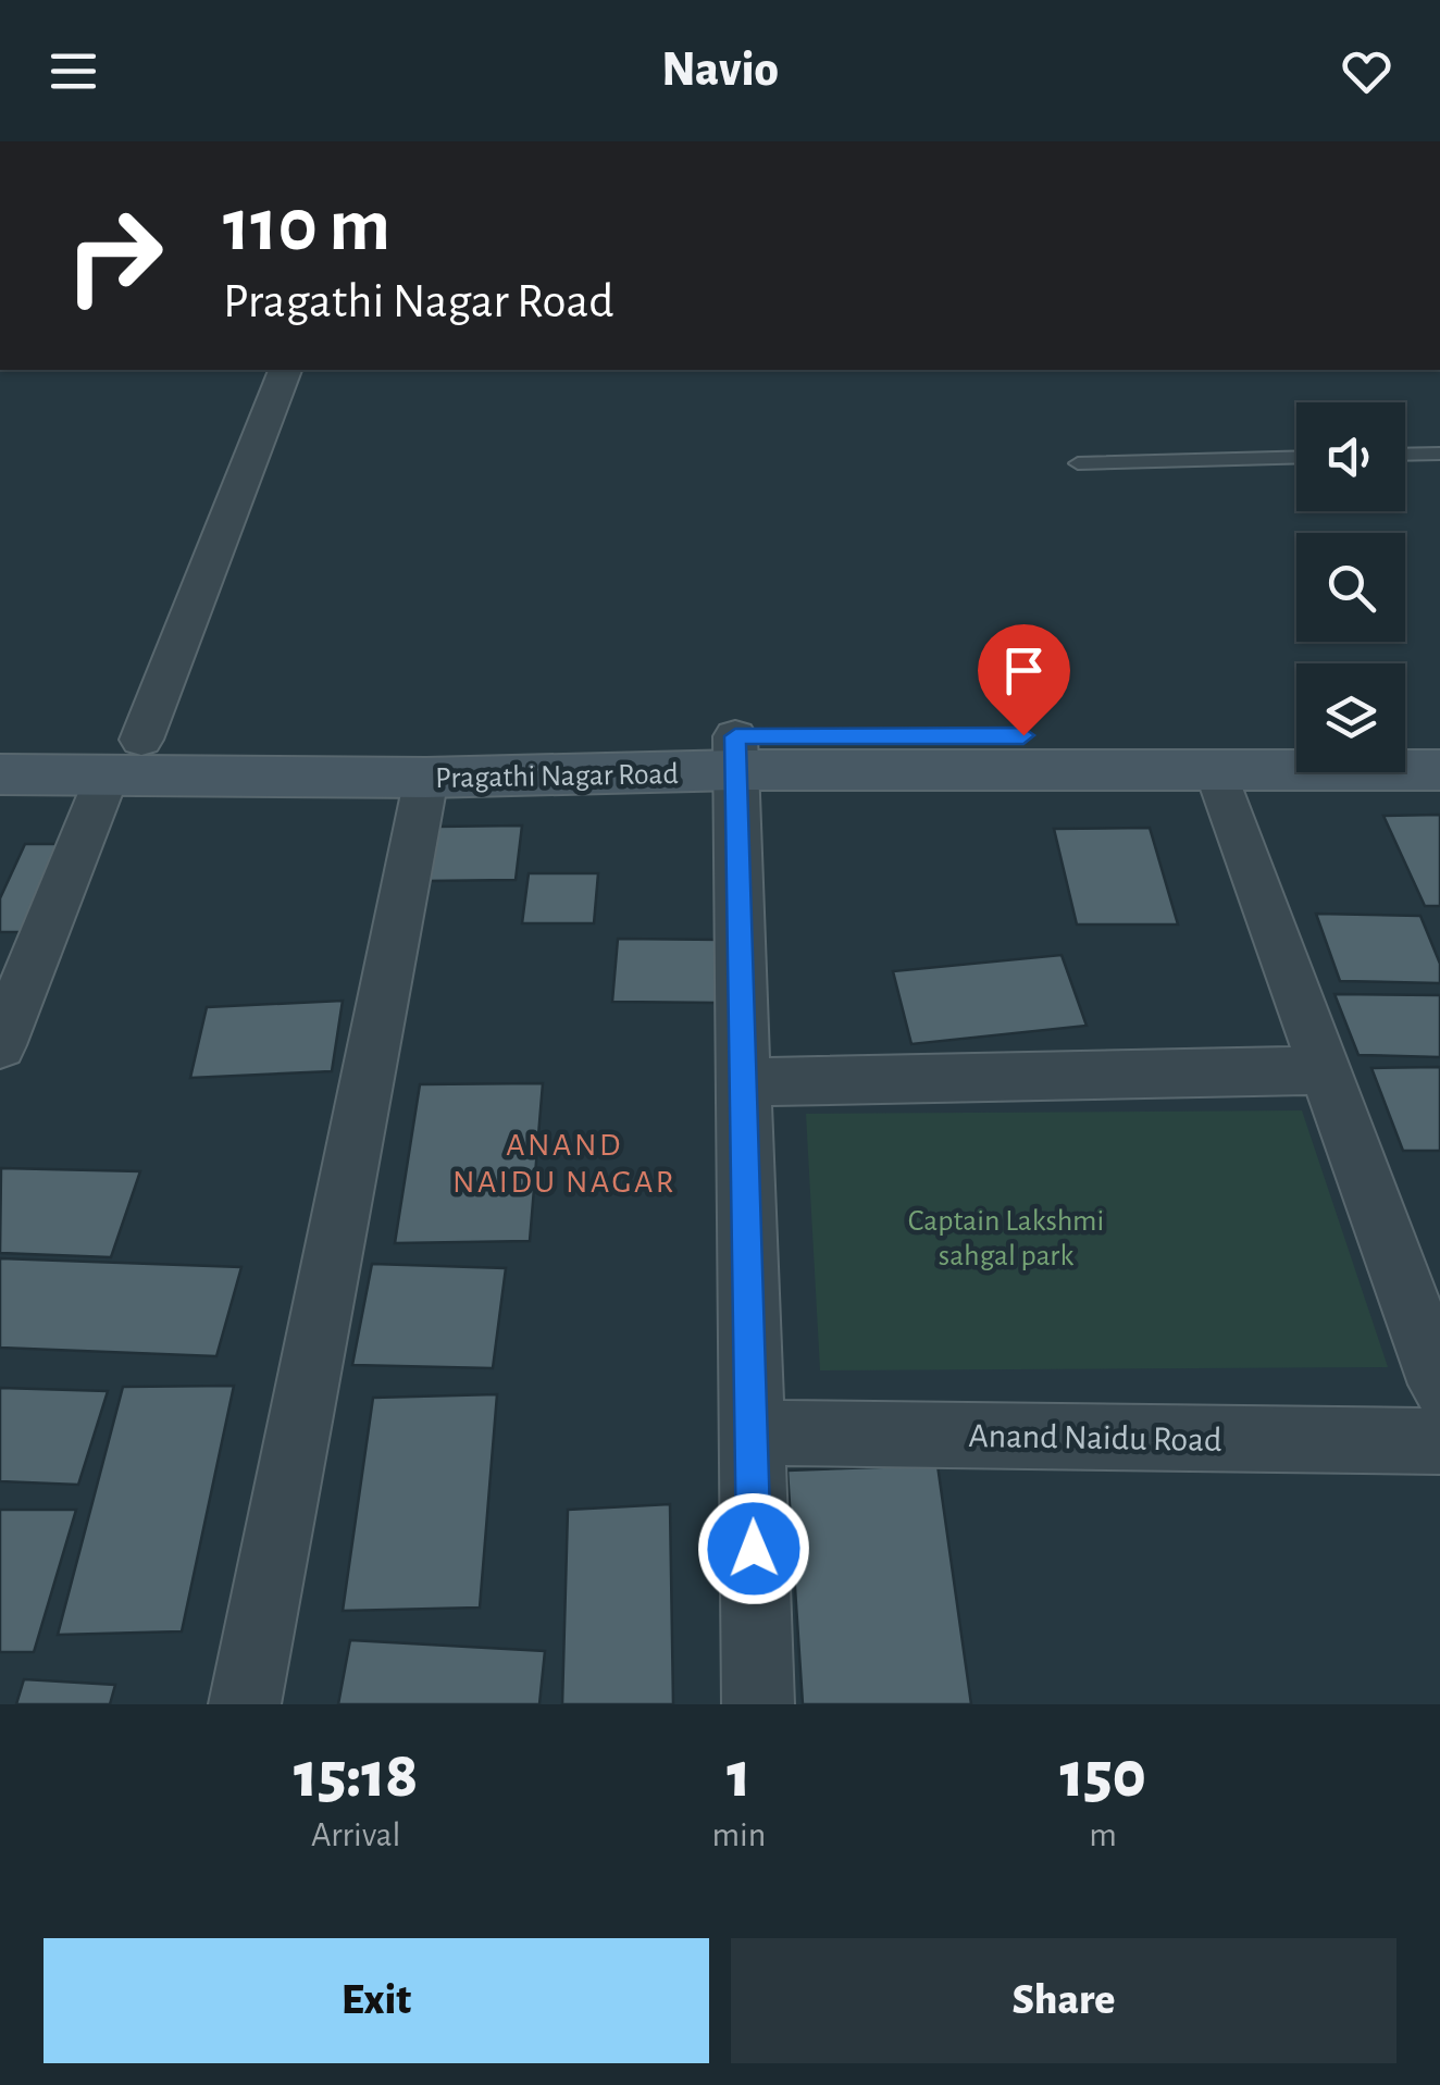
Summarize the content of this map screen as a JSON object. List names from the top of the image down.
{
  "streets": {
    "main road": ["Pragathi Nagar Road"],
    "street": ["Anand Naidu Road"]
  },
  "districts": ["ANAND NAIDU NAGAR"],
  "parks": ["Captain Lakshmi sahgal park"],
  "page": {
    "header": "Navio",
    "turn": ["110 m", "Pragathi Nagar Road"],
    "eta": [
      "15:18",
      "Arrival",
      "1",
      "min",
      "150",
      "m"
    ],
    "buttons": ["Exit", "Share"]
  }
}
